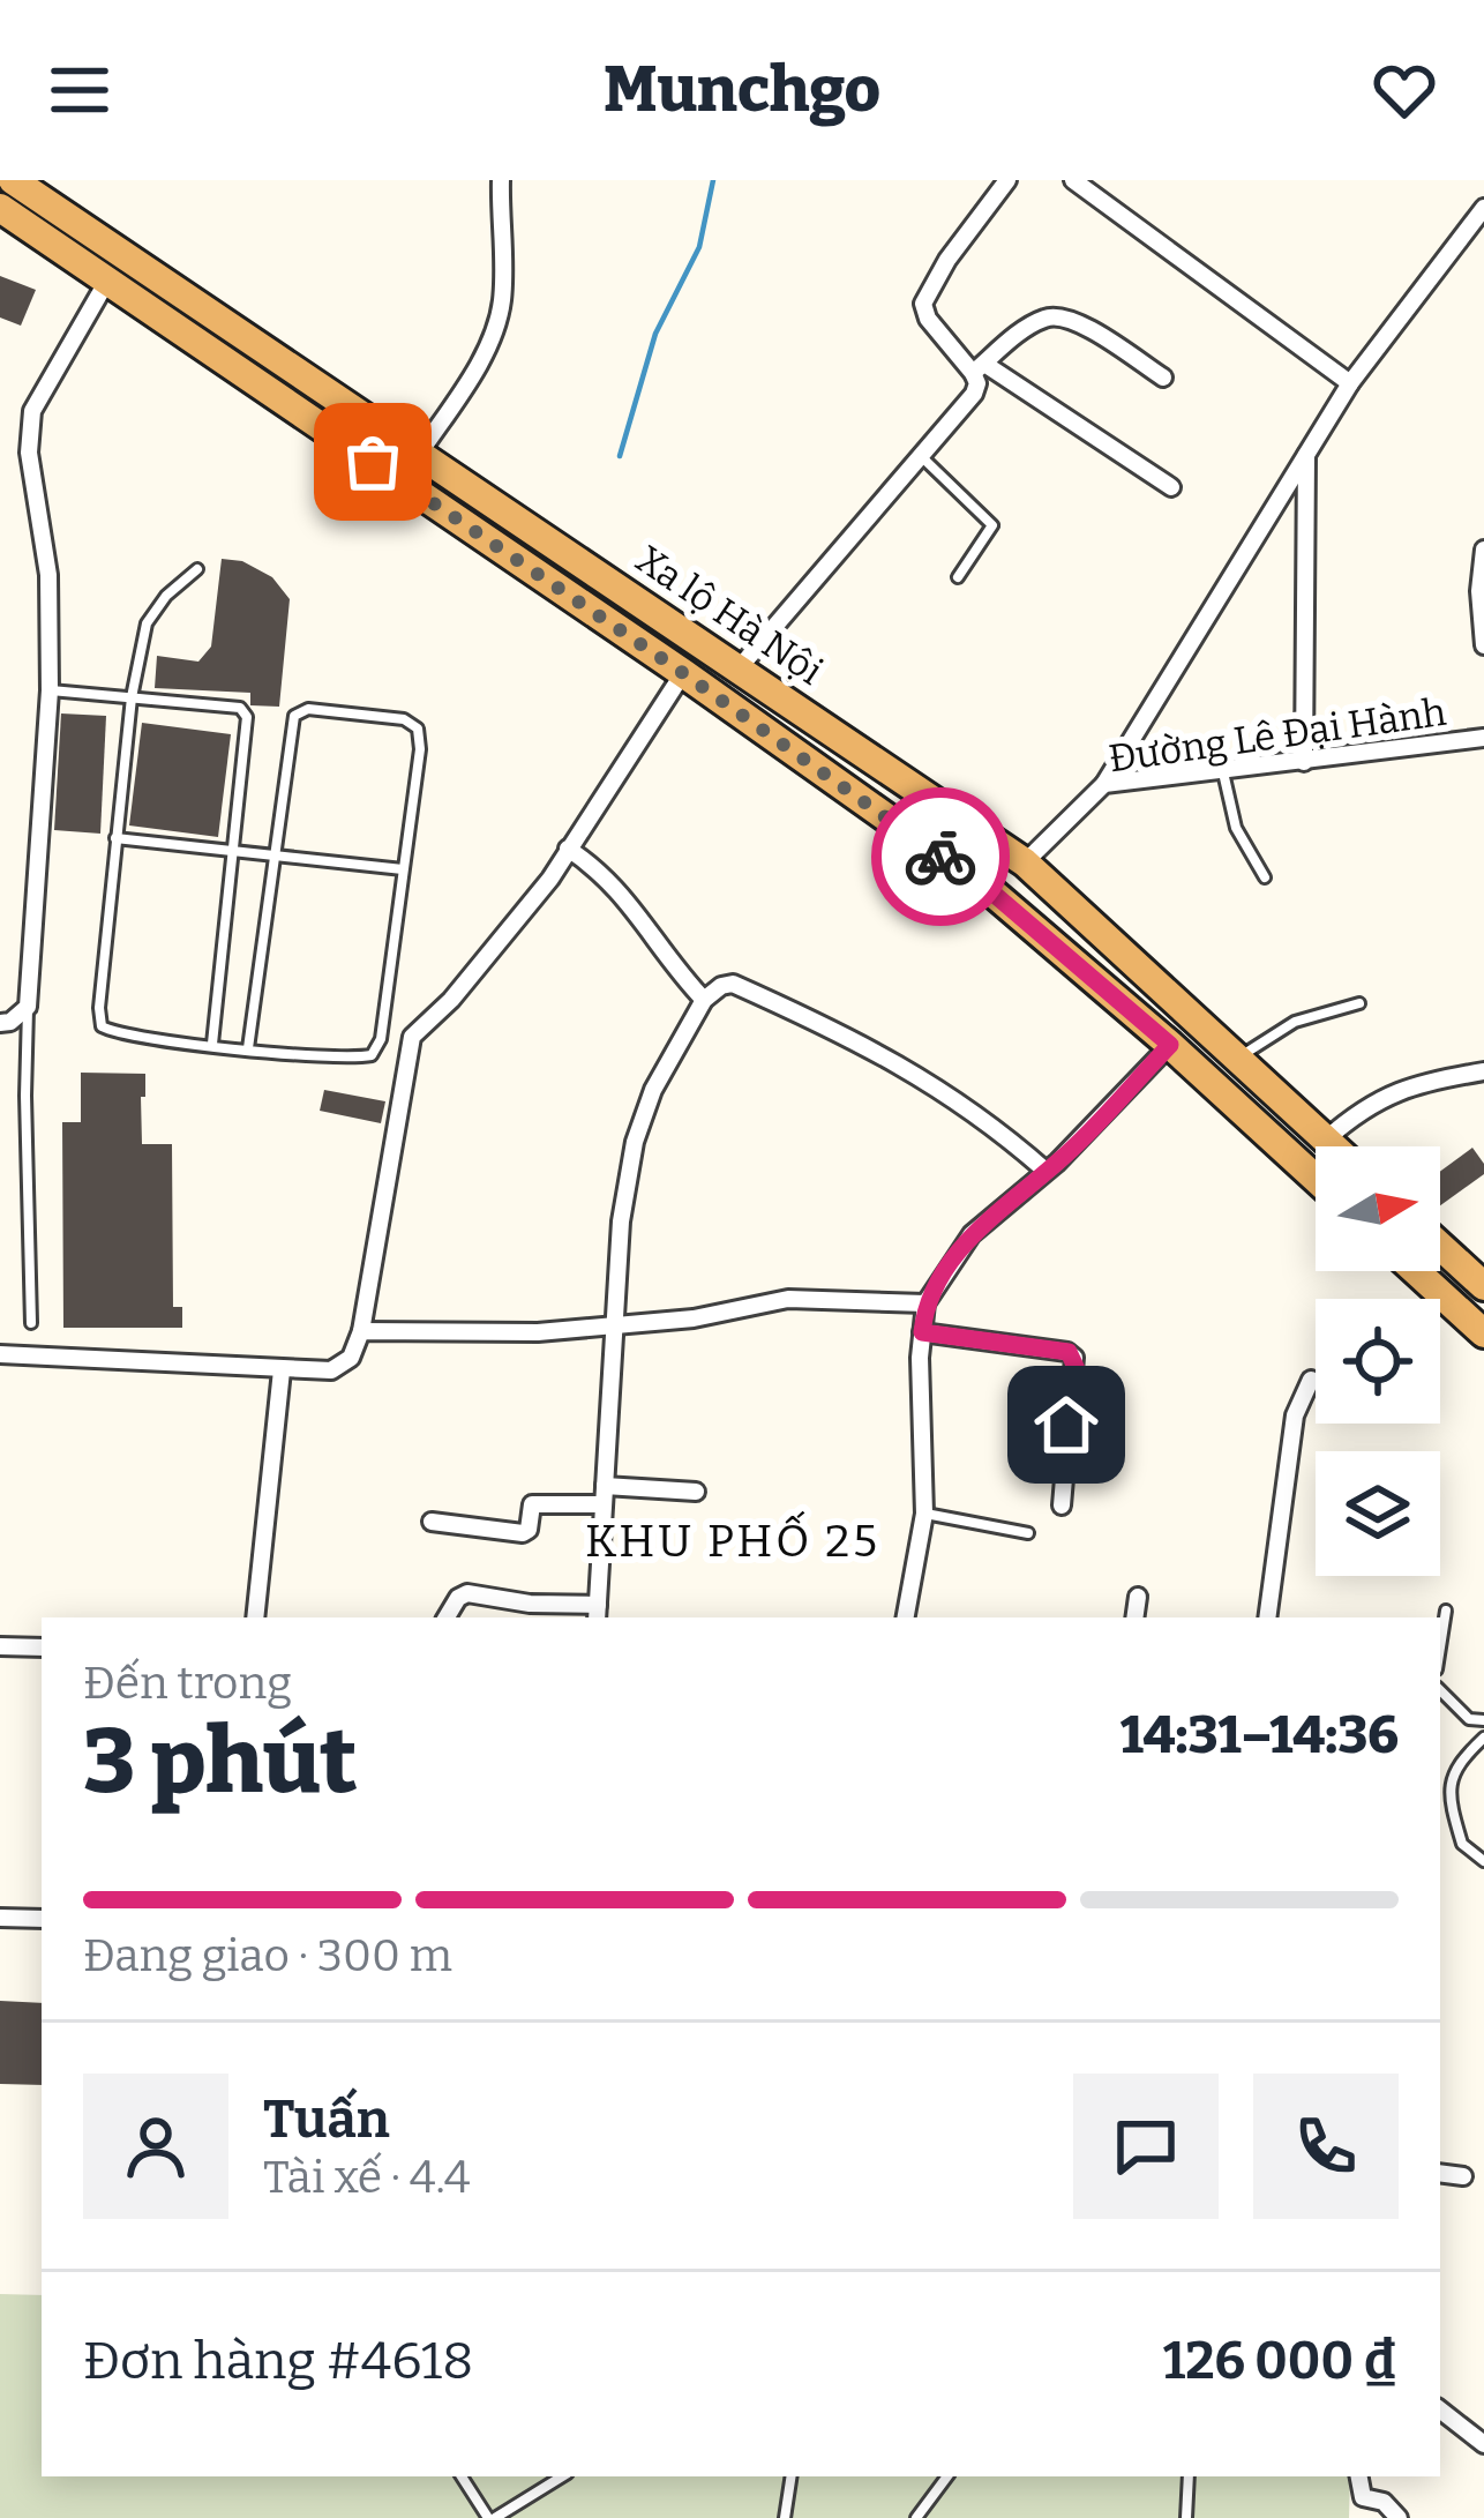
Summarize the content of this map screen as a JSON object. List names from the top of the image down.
{
  "streets": {
    "highway": ["Xa lộ Hà Nội"],
    "street": ["Đường Lê Đại Hành"]
  },
  "crossings": [
    ["Xa lộ Hà Nội", "Đường Lê Đại Hành"]
  ],
  "districts": ["KHU PHỐ 25"],
  "north": "right",
  "page": {
    "header": "Munchgo",
    "heading": ["3 phút", "Đến trong", "14:31–14:36"],
    "panel": [
      "Tuấn",
      "Tài xế · 4.4",
      "Đơn hàng #4618",
      "126 000 ₫"
    ],
    "bar": "Đang giao · 300 m"
  }
}
